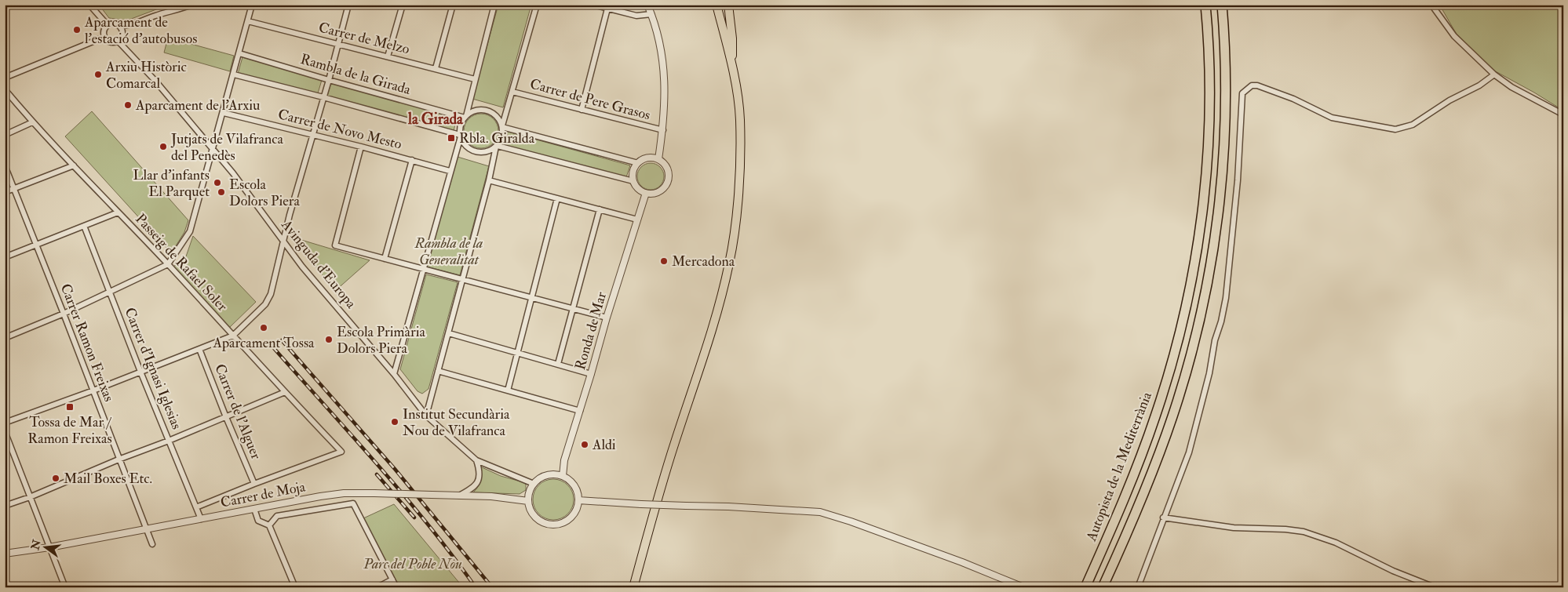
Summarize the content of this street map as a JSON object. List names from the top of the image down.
{
  "streets": {
    "highway": ["Autopista de la Mediterrània"],
    "street": [
      "Carrer de Melzo",
      "Rambla de la Girada",
      "Carrer de Pere Grasos",
      "Carrer de Novo Mesto",
      "Passeig de Rafael Soler",
      "Avinguda d'Europa",
      "Ronda de Mar",
      "Carrer Ramon Freixas",
      "Carrer d'Ignasi Iglesias",
      "Carrer de l'Alguer",
      "Carrer de Moja"
    ]
  },
  "crossings": [
    ["Passeig de Rafael Soler", "Carrer de l'Alguer"],
    ["Avinguda d'Europa", "Ronda de Mar"],
    ["Avinguda d'Europa", "Carrer de Moja"],
    ["Ronda de Mar", "Carrer de Moja"],
    ["Carrer Ramon Freixas", "Carrer de Moja"],
    ["Carrer d'Ignasi Iglesias", "Carrer de Moja"]
  ],
  "districts": ["la Girada"],
  "parks": ["Rambla de la Generalitat", "Parc del Poble Nou"],
  "places": {
    "other": [
      "Aparcament de l'estació d'autobusos",
      "Arxiu Històric Comarcal",
      "Aparcament de l'Arxiu",
      "Jutjats de Vilafranca del Penedès",
      "Llar d'infants El Parquet",
      "Escola Dolors Piera",
      "Mercadona",
      "Aparcament Tossa",
      "Escola Primària Dolors Piera",
      "Institut Secundària Nou de Vilafranca",
      "Aldi",
      "Mail Boxes Etc."
    ],
    "transit": ["Rbla. Giralda", "Tossa de Mar / Ramon Freixas"]
  },
  "north": "left"
}
